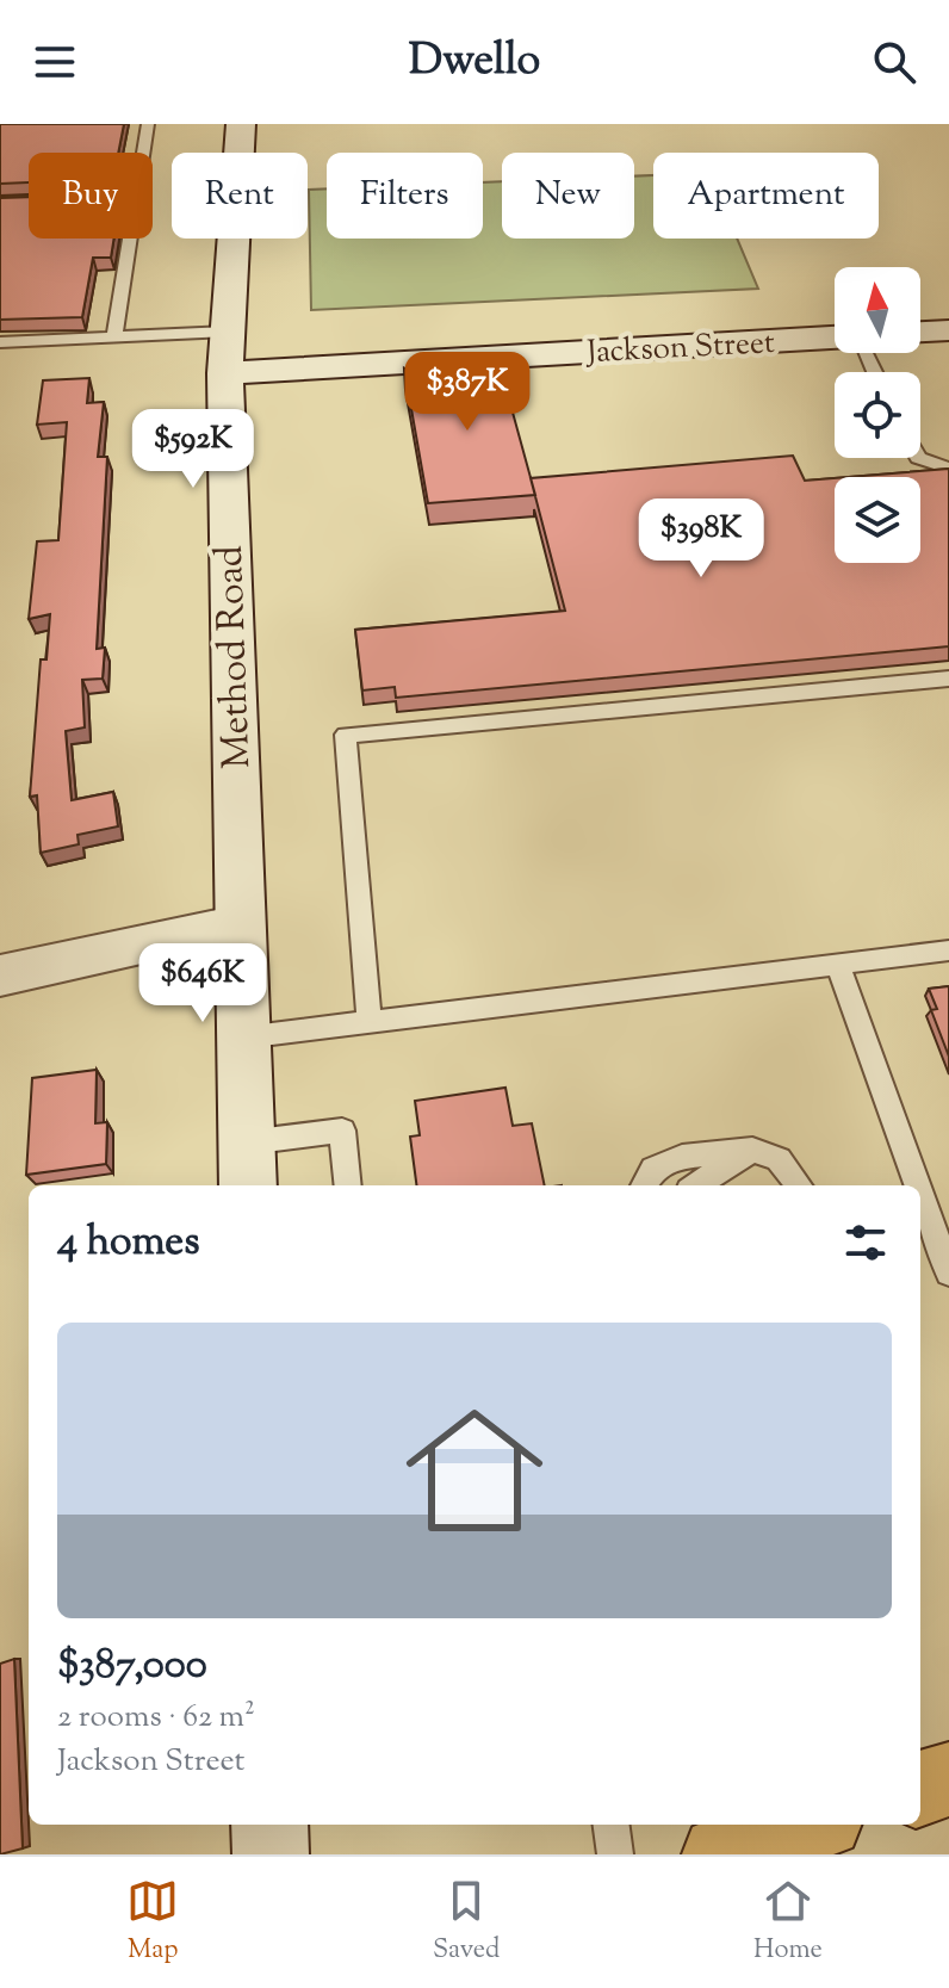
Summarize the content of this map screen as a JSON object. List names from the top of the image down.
{
  "streets": {
    "street": ["Jackson Street", "Method Road"]
  },
  "crossings": [
    ["Jackson Street", "Method Road"]
  ],
  "north": "top",
  "page": {
    "header": "Dwello",
    "chip": [
      "Buy",
      "Rent",
      "Filters",
      "New",
      "Apartment"
    ],
    "price": [
      "$387K",
      "$592K",
      "$398K",
      "$646K"
    ],
    "heading": "4 homes",
    "list": [
      {
        "name": "$387,000",
        "note": "2 rooms · 62 m² · Jackson Street"
      }
    ],
    "tabs": ["Map", "Saved", "Home"]
  }
}
